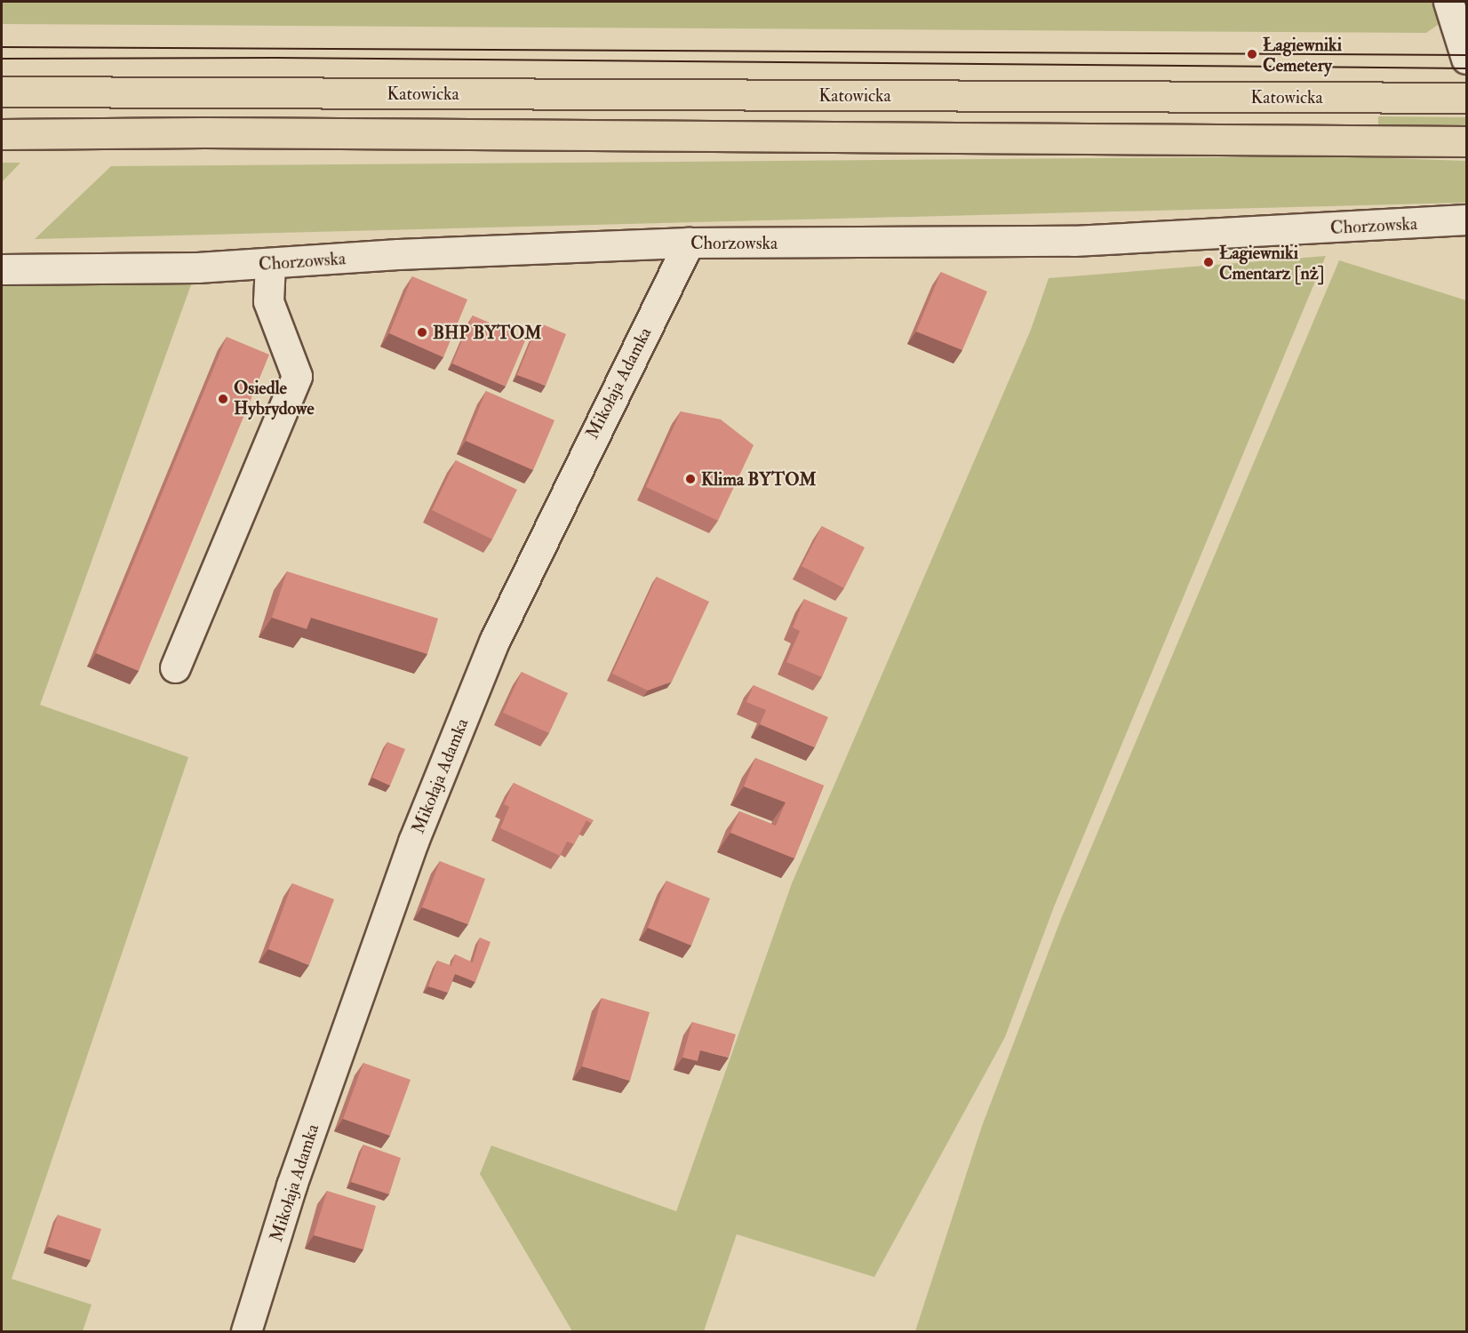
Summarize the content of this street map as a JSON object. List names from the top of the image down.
{
  "streets": {
    "main road": ["Katowicka"],
    "street": ["Chorzowska", "Mikołaja Adamka"]
  },
  "crossings": [
    ["Chorzowska", "Mikołaja Adamka"]
  ],
  "places": [
    "Łagiewniki Cemetery",
    "Łagiewniki Cmentarz [nż]",
    "BHP BYTOM",
    "Osiedle Hybrydowe",
    "Klima BYTOM"
  ]
}
